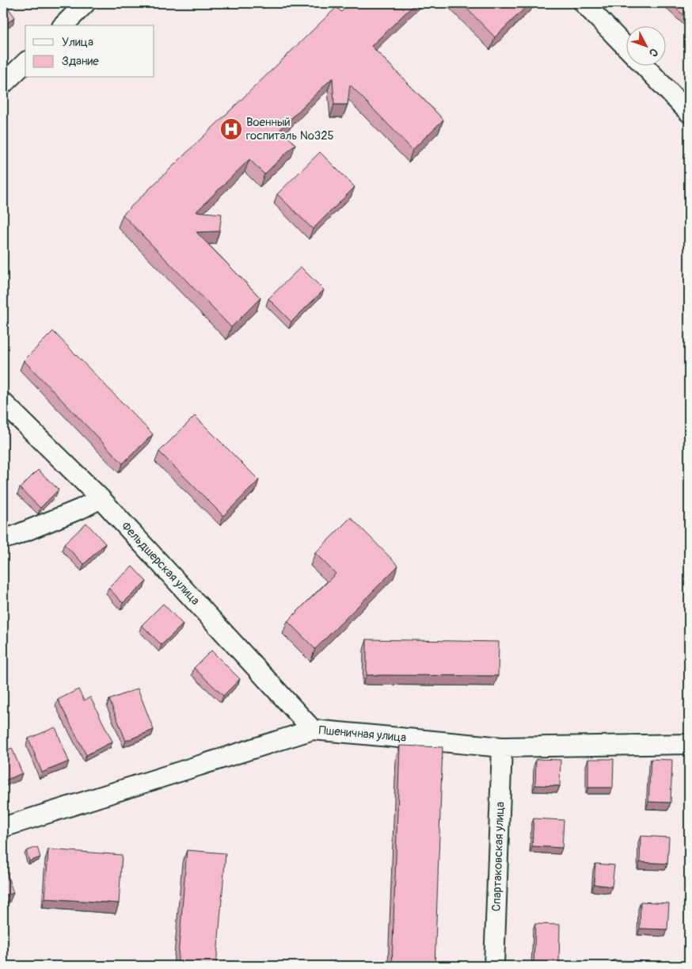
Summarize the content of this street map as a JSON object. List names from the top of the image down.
{
  "streets": {
    "street": ["Фельдшерская улица", "Пшеничная улица", "Спартаковская улица"]
  },
  "crossings": [
    ["Фельдшерская улица", "Пшеничная улица"],
    ["Пшеничная улица", "Спартаковская улица"]
  ],
  "places": {
    "hospital": ["Военный госпиталь №325"]
  },
  "legend": ["Улица", "Здание"],
  "north": "bottom right"
}
